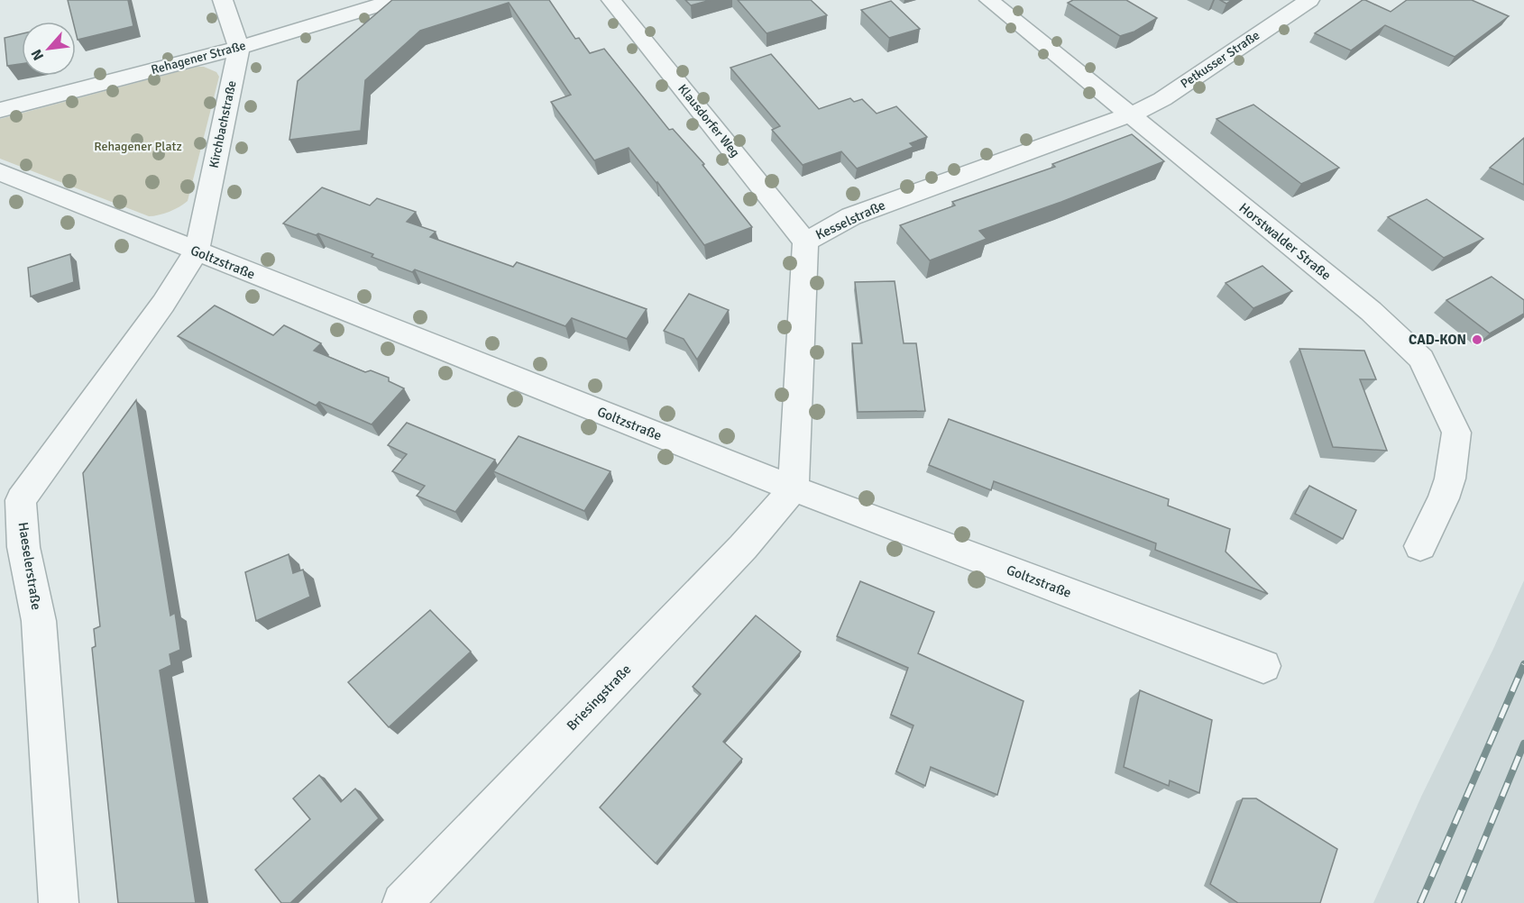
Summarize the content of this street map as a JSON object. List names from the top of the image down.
{
  "streets": {
    "street": [
      "Rehagener Straße",
      "Petkusser Straße",
      "Klausdorfer Weg",
      "Kirchbachstraße",
      "Kesselstraße",
      "Horstwalder Straße",
      "Goltzstraße",
      "Haeselerstraße",
      "Briesingstraße"
    ]
  },
  "crossings": [
    ["Rehagener Straße", "Kirchbachstraße"],
    ["Petkusser Straße", "Kesselstraße"],
    ["Petkusser Straße", "Horstwalder Straße"],
    ["Klausdorfer Weg", "Kesselstraße"],
    ["Kirchbachstraße", "Goltzstraße"],
    ["Kirchbachstraße", "Haeselerstraße"],
    ["Kesselstraße", "Horstwalder Straße"],
    ["Kesselstraße", "Goltzstraße"],
    ["Kesselstraße", "Briesingstraße"],
    ["Goltzstraße", "Haeselerstraße"],
    ["Goltzstraße", "Briesingstraße"]
  ],
  "parks": ["Rehagener Platz"],
  "places": ["CAD-KON"],
  "north": "bottom left"
}
